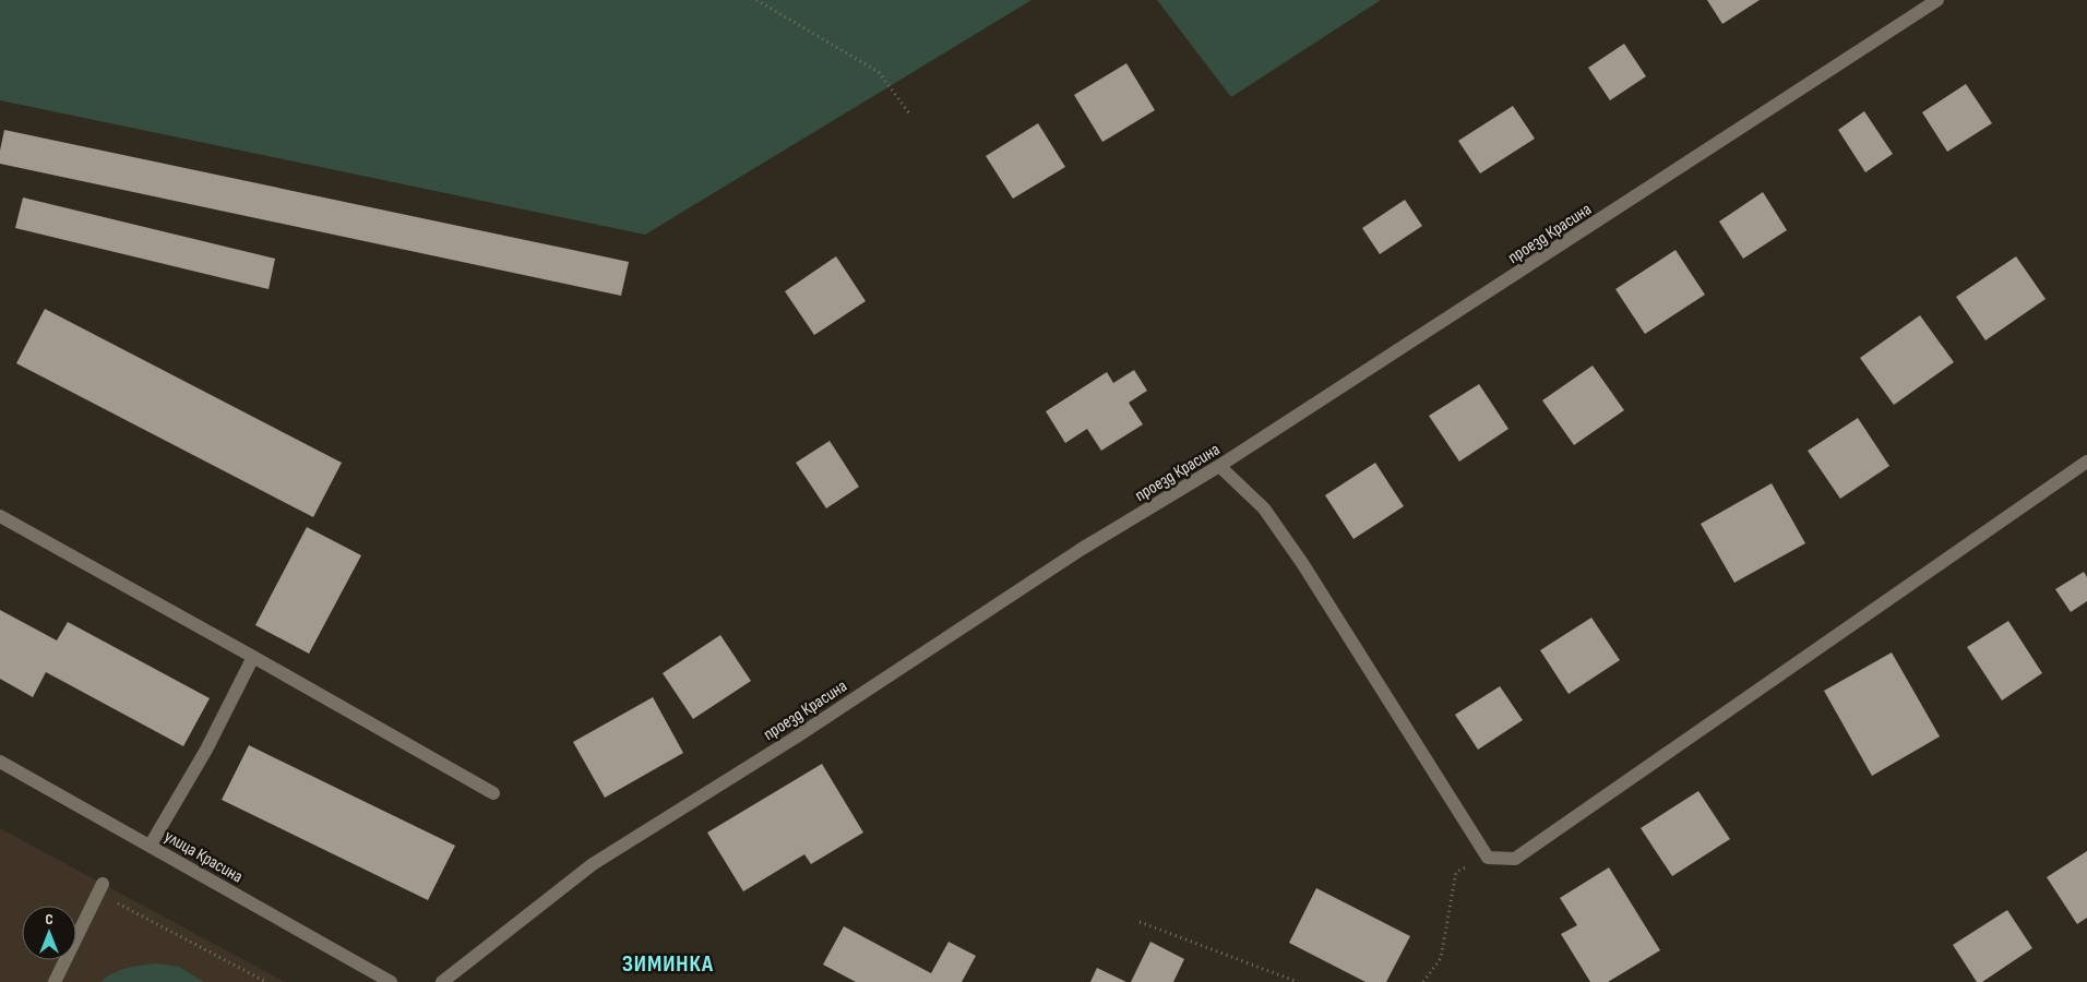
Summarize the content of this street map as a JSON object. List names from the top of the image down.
{
  "streets": {
    "street": ["проезд Красина", "улица Красина"]
  },
  "districts": ["ЗИМИНКА"],
  "north": "top"
}
